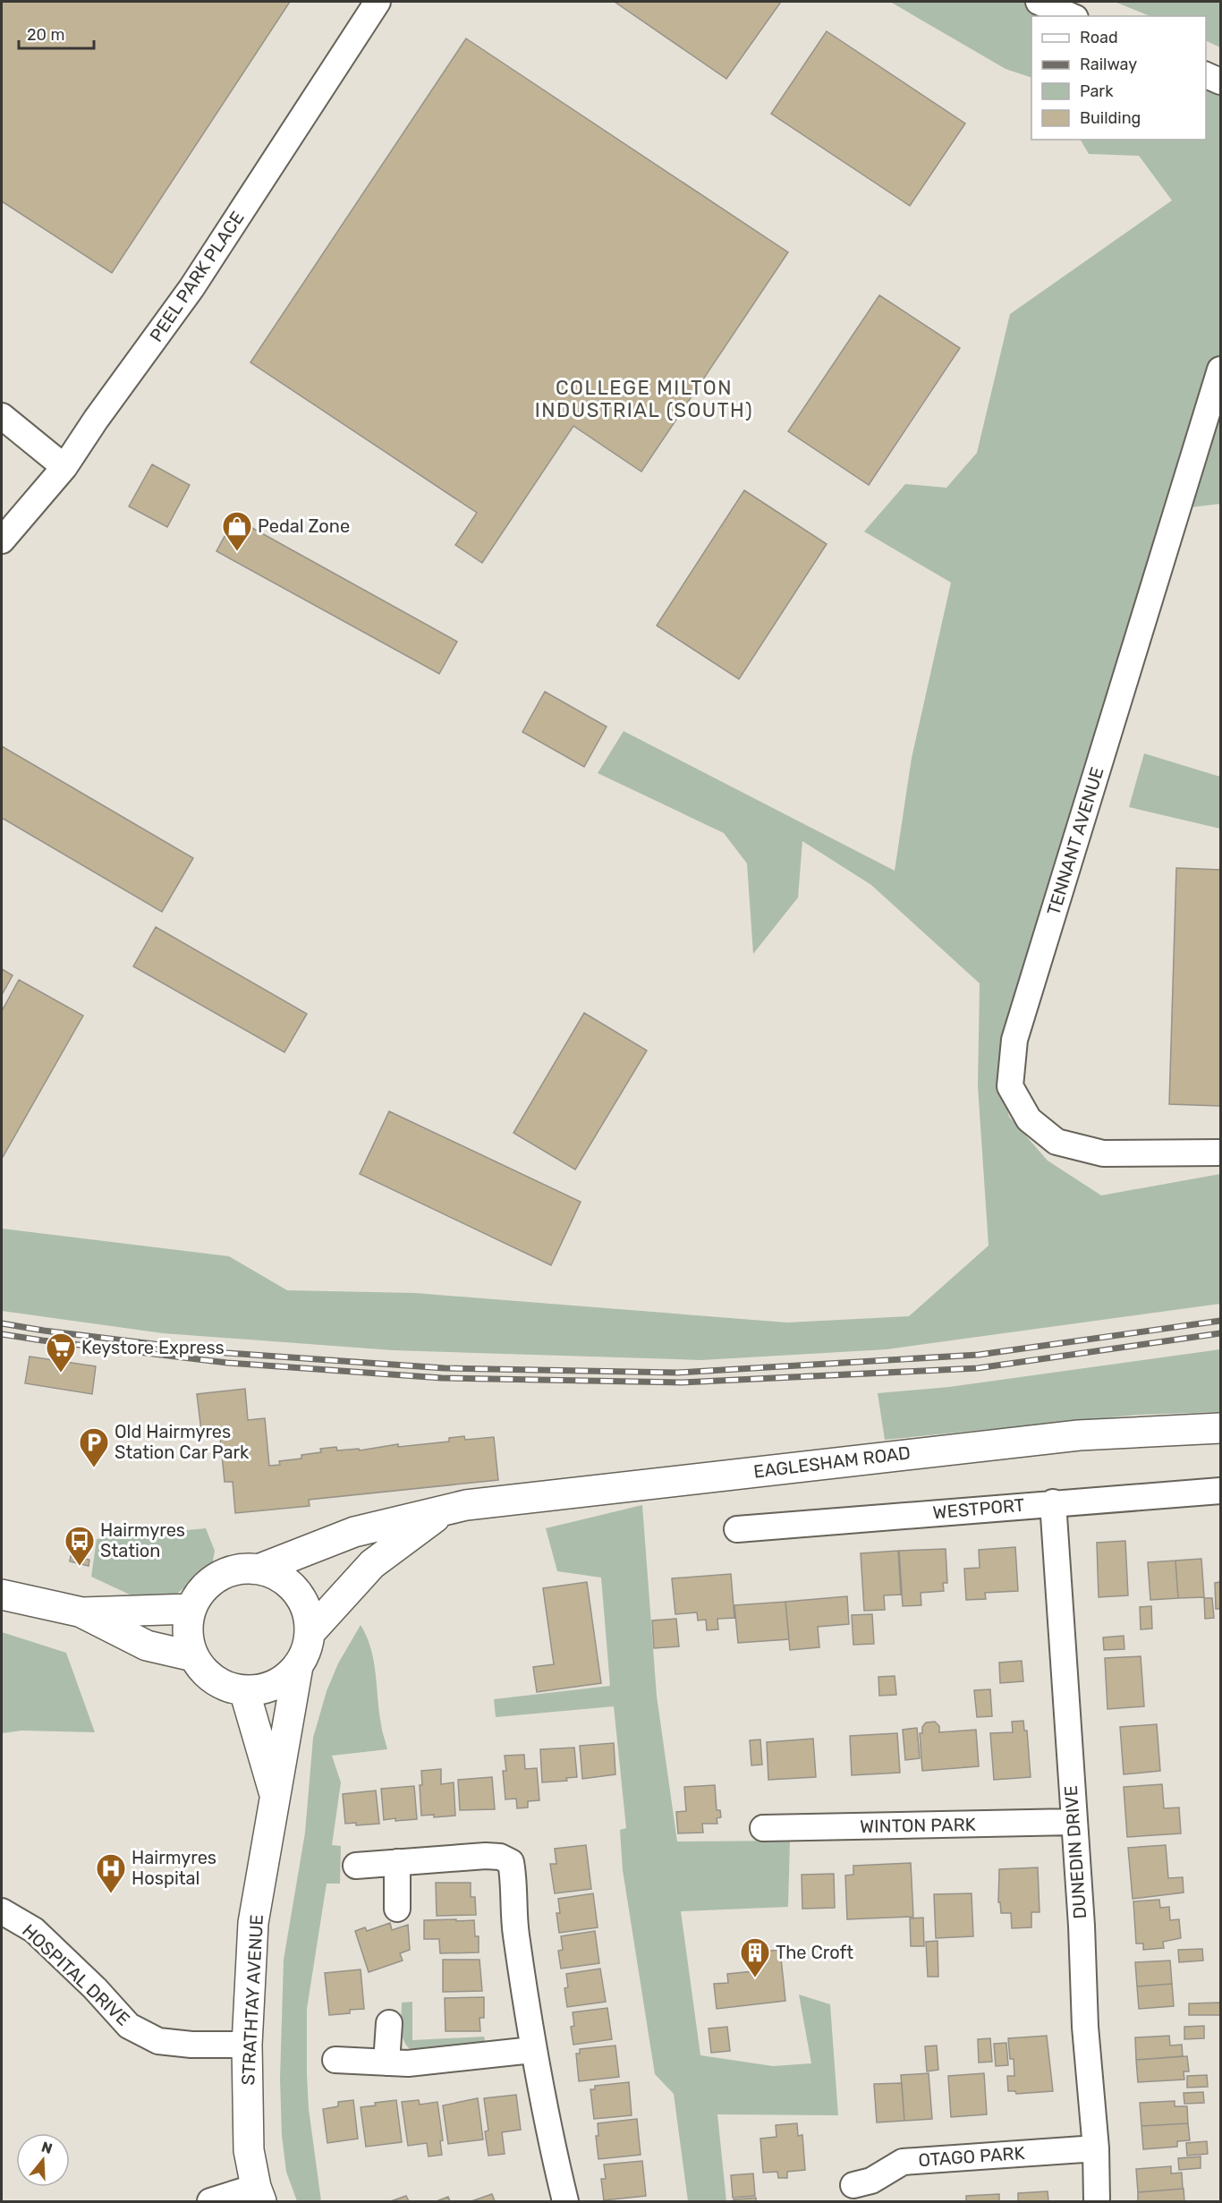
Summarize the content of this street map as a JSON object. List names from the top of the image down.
{
  "streets": {
    "main road": ["EAGLESHAM ROAD", "STRATHTAY AVENUE"],
    "street": [
      "PEEL PARK PLACE",
      "TENNANT AVENUE",
      "WESTPORT",
      "WINTON PARK",
      "DUNEDIN DRIVE",
      "HOSPITAL DRIVE",
      "OTAGO PARK"
    ]
  },
  "crossings": [
    ["EAGLESHAM ROAD", "STRATHTAY AVENUE"],
    ["WESTPORT", "DUNEDIN DRIVE"],
    ["WINTON PARK", "DUNEDIN DRIVE"],
    ["DUNEDIN DRIVE", "OTAGO PARK"],
    ["HOSPITAL DRIVE", "STRATHTAY AVENUE"]
  ],
  "districts": ["COLLEGE MILTON INDUSTRIAL (SOUTH)"],
  "places": {
    "shop": ["Pedal Zone"],
    "supermarket": ["Keystore Express"],
    "parking": ["Old Hairmyres Station Car Park"],
    "bus stop": ["Hairmyres Station"],
    "hospital": ["Hairmyres Hospital"],
    "building": ["The Croft"]
  },
  "legend": [
    "Road",
    "Railway",
    "Park",
    "Building"
  ],
  "scale_bar": "20 m",
  "north": "top"
}
